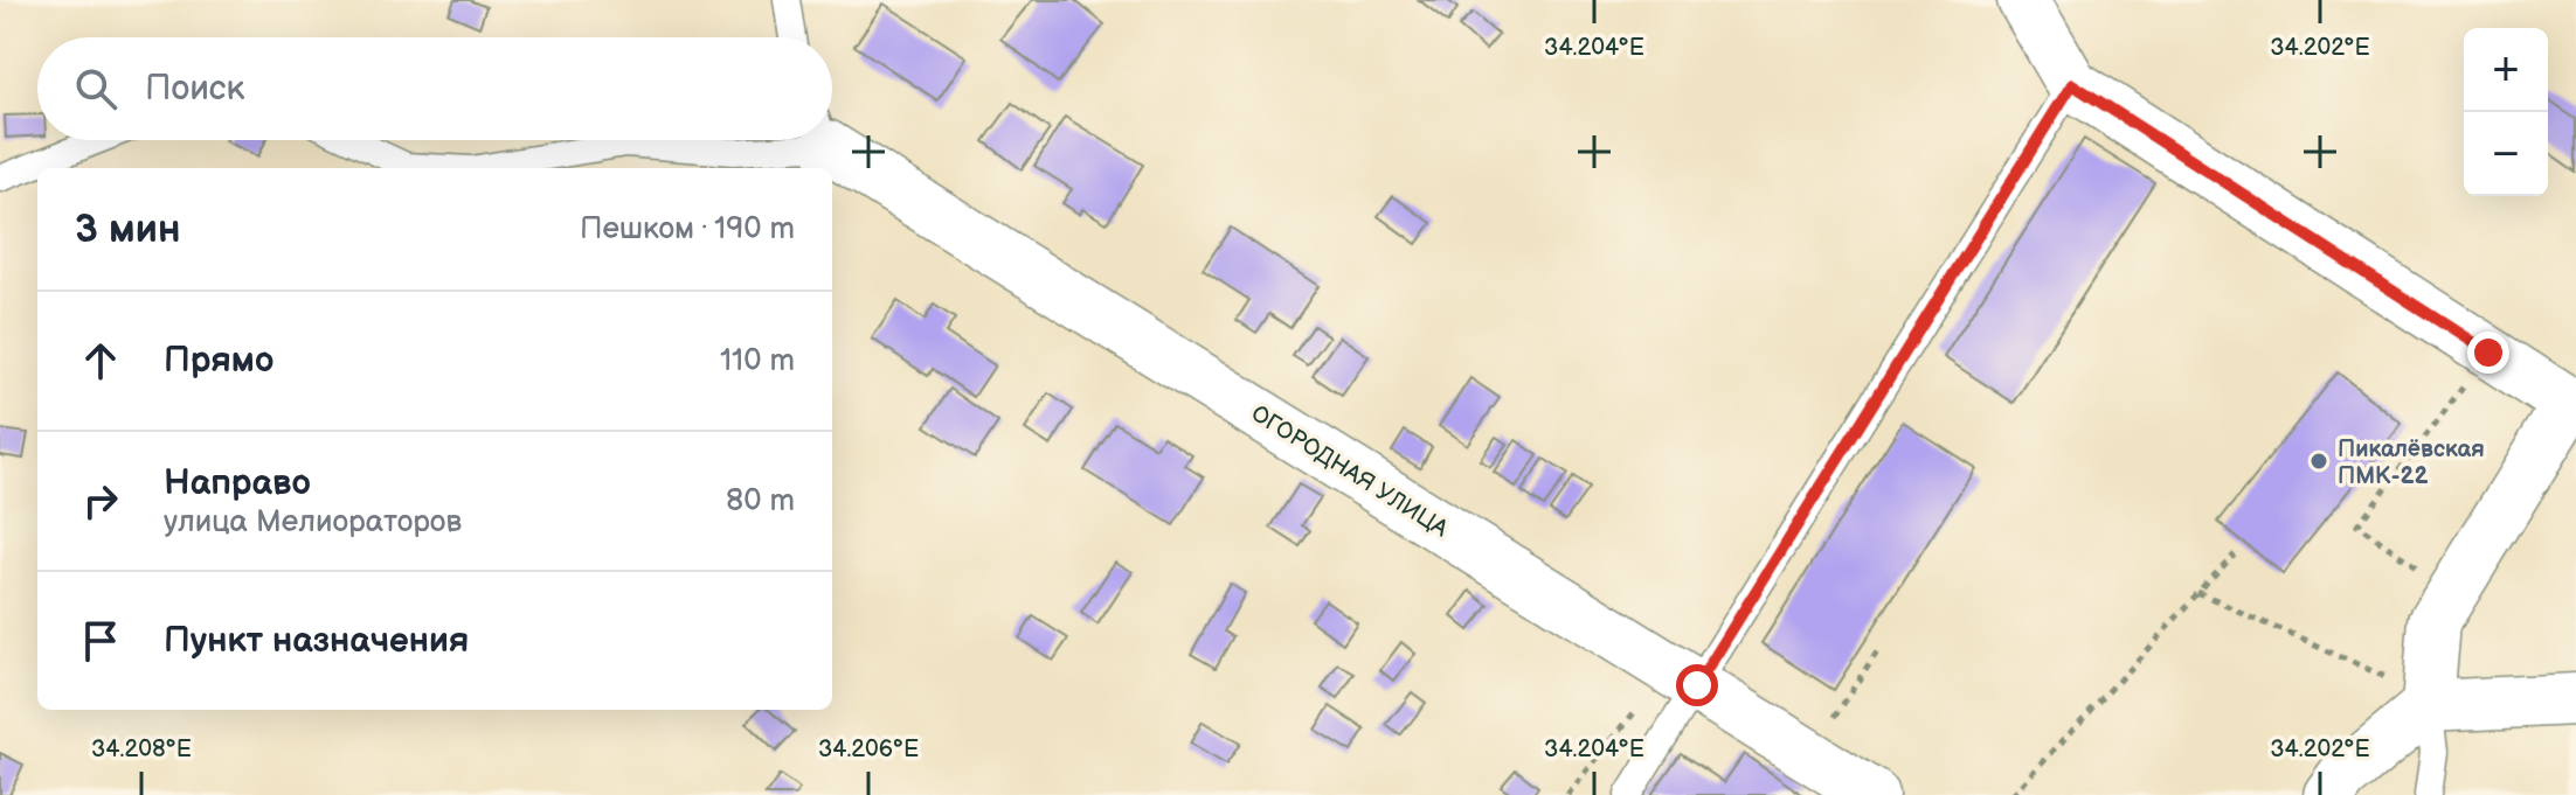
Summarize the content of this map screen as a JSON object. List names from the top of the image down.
{
  "streets": {
    "street": ["ОГОРОДНАЯ УЛИЦА"]
  },
  "places": ["Пикалёвская ПМК-22"],
  "page": {
    "map_buttons": ["+", "−"],
    "search": "Поиск",
    "heading": ["3 мин", "Пешком · 190 m"],
    "list": [
      ["Прямо", "110 m"],
      ["Направо", "улица Мелиораторов", "80 m"],
      "Пункт назначения"
    ]
  },
  "coordinates": [
    "34.204°E",
    "34.202°E",
    "34.208°E",
    "34.206°E"
  ]
}
